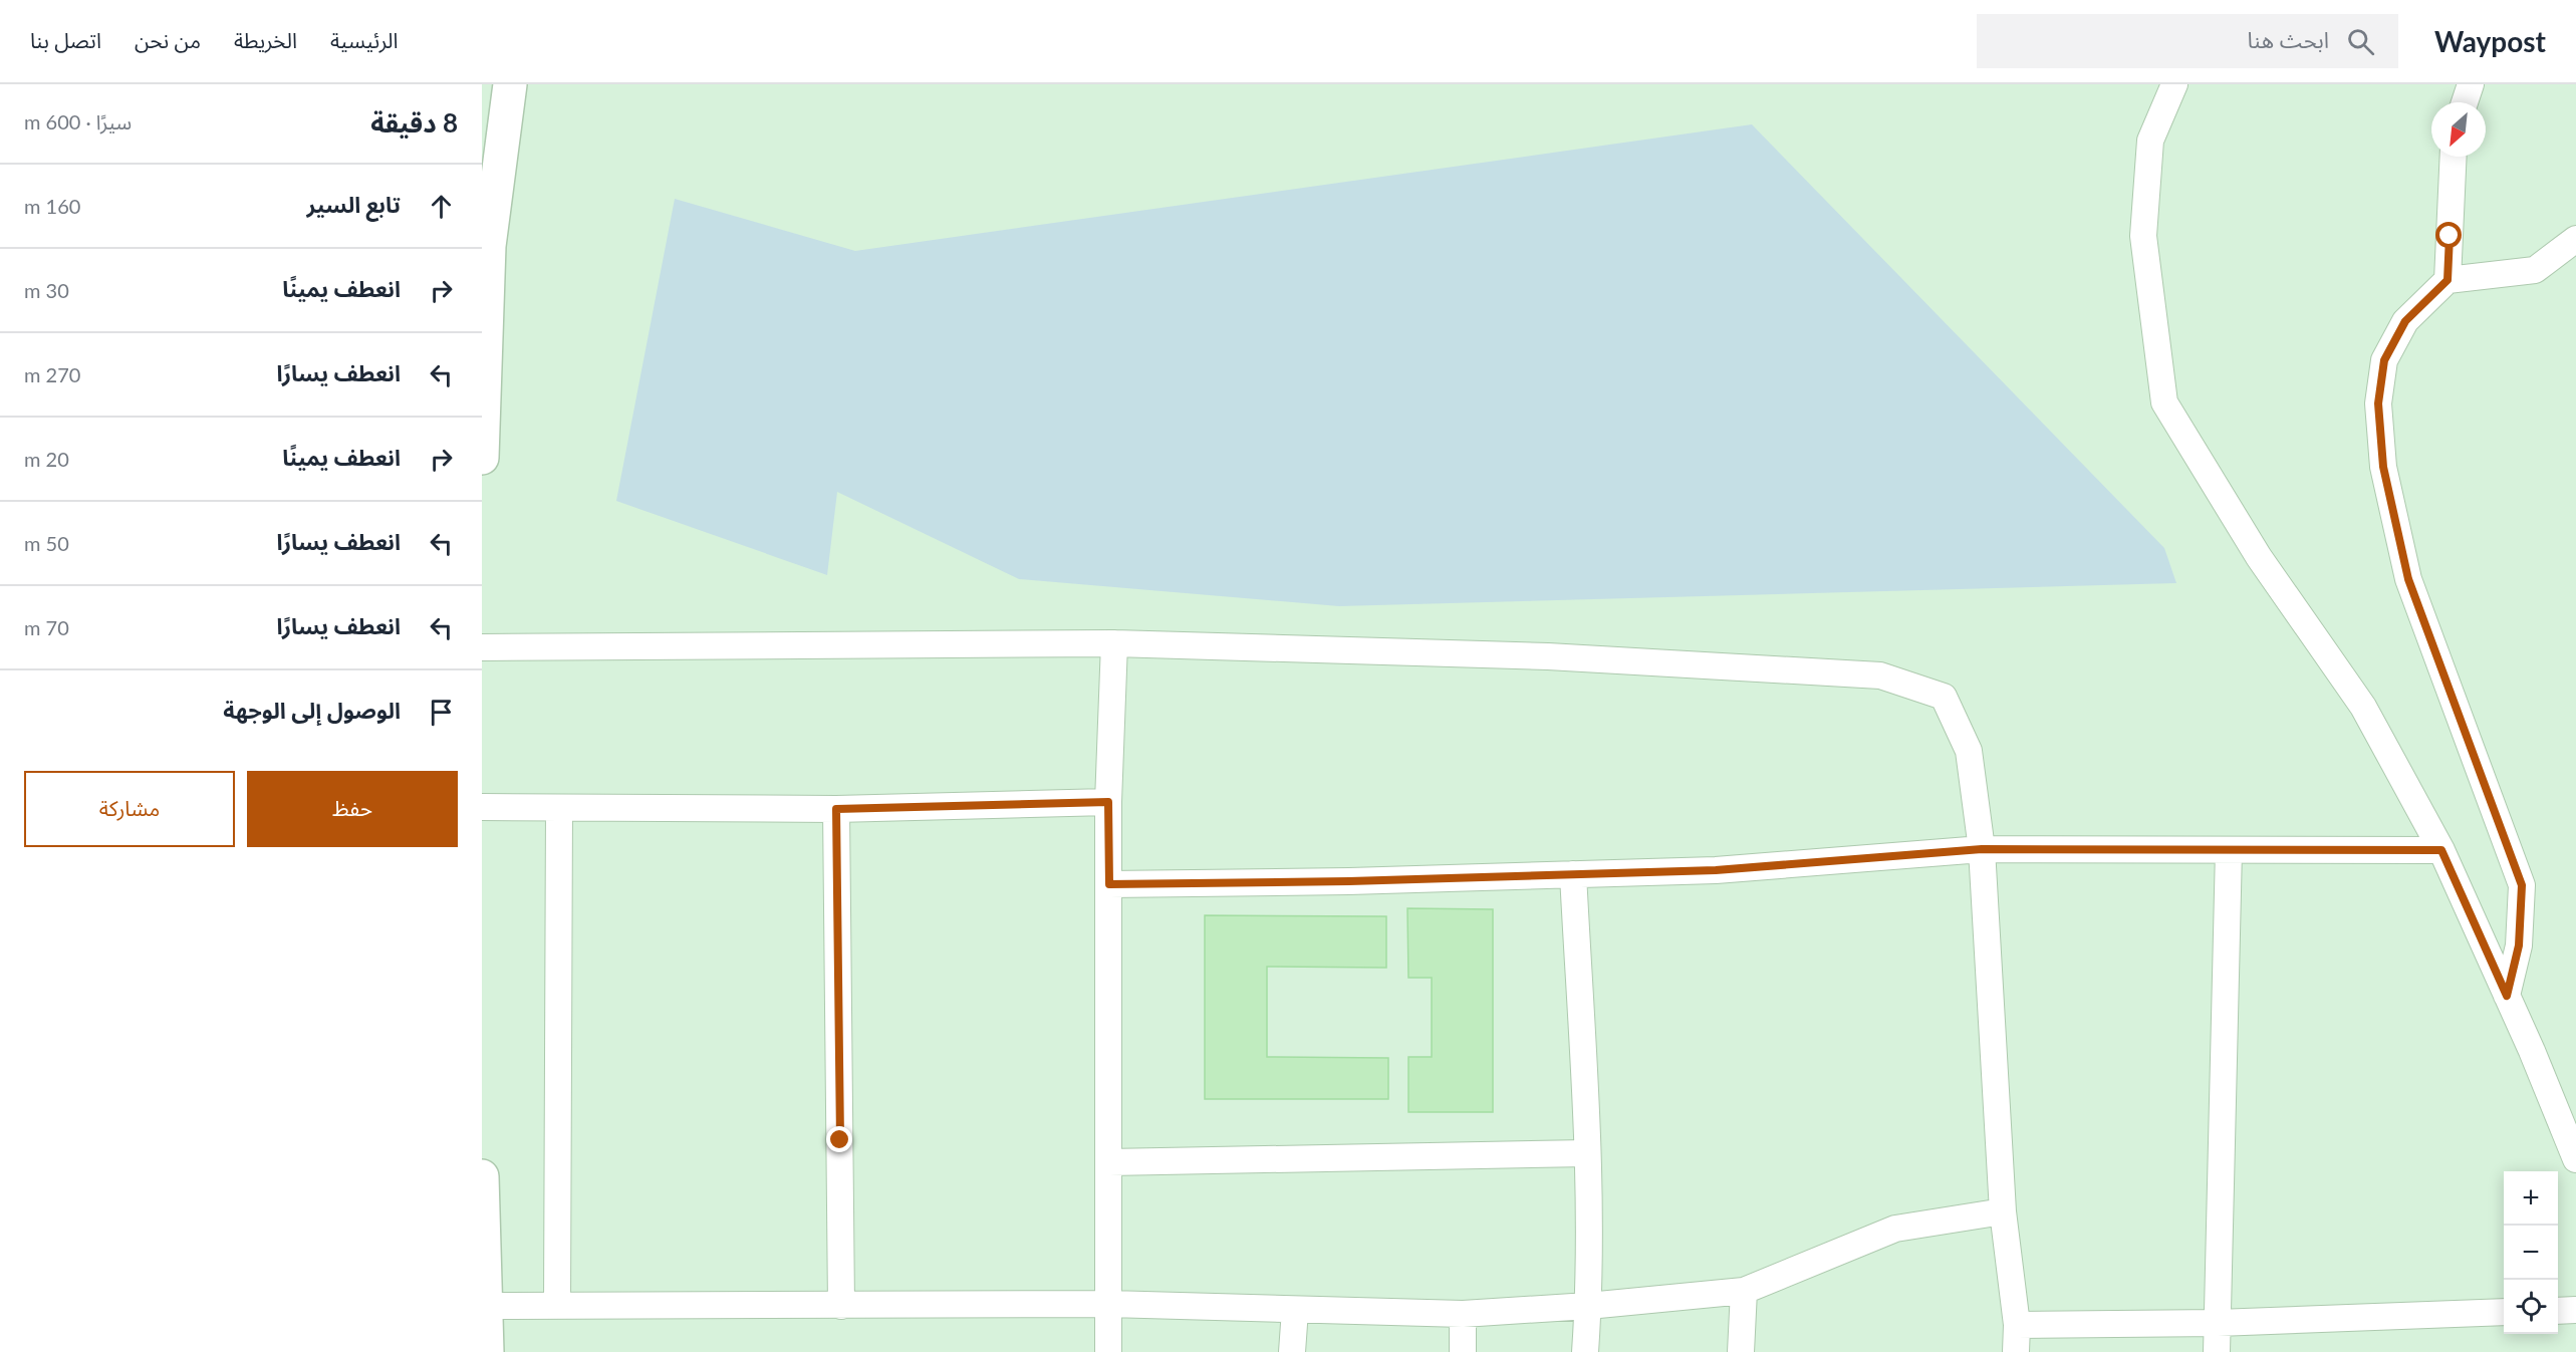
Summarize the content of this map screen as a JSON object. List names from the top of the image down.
{
  "north": "bottom left",
  "page": {
    "header": "Waypost",
    "search": "ابحث هنا",
    "nav": [
      "الرئيسية",
      "الخريطة",
      "من نحن",
      "اتصل بنا"
    ],
    "heading": ["8 دقيقة", "سيرًا · 600 m"],
    "list": [
      ["تابع السير", "160 m"],
      ["انعطف يمينًا", "30 m"],
      ["انعطف يسارًا", "270 m"],
      ["انعطف يمينًا", "20 m"],
      ["انعطف يسارًا", "50 m"],
      ["انعطف يسارًا", "70 m"],
      "الوصول إلى الوجهة"
    ],
    "buttons": ["حفظ", "مشاركة"],
    "map_buttons": ["+", "−"]
  }
}
